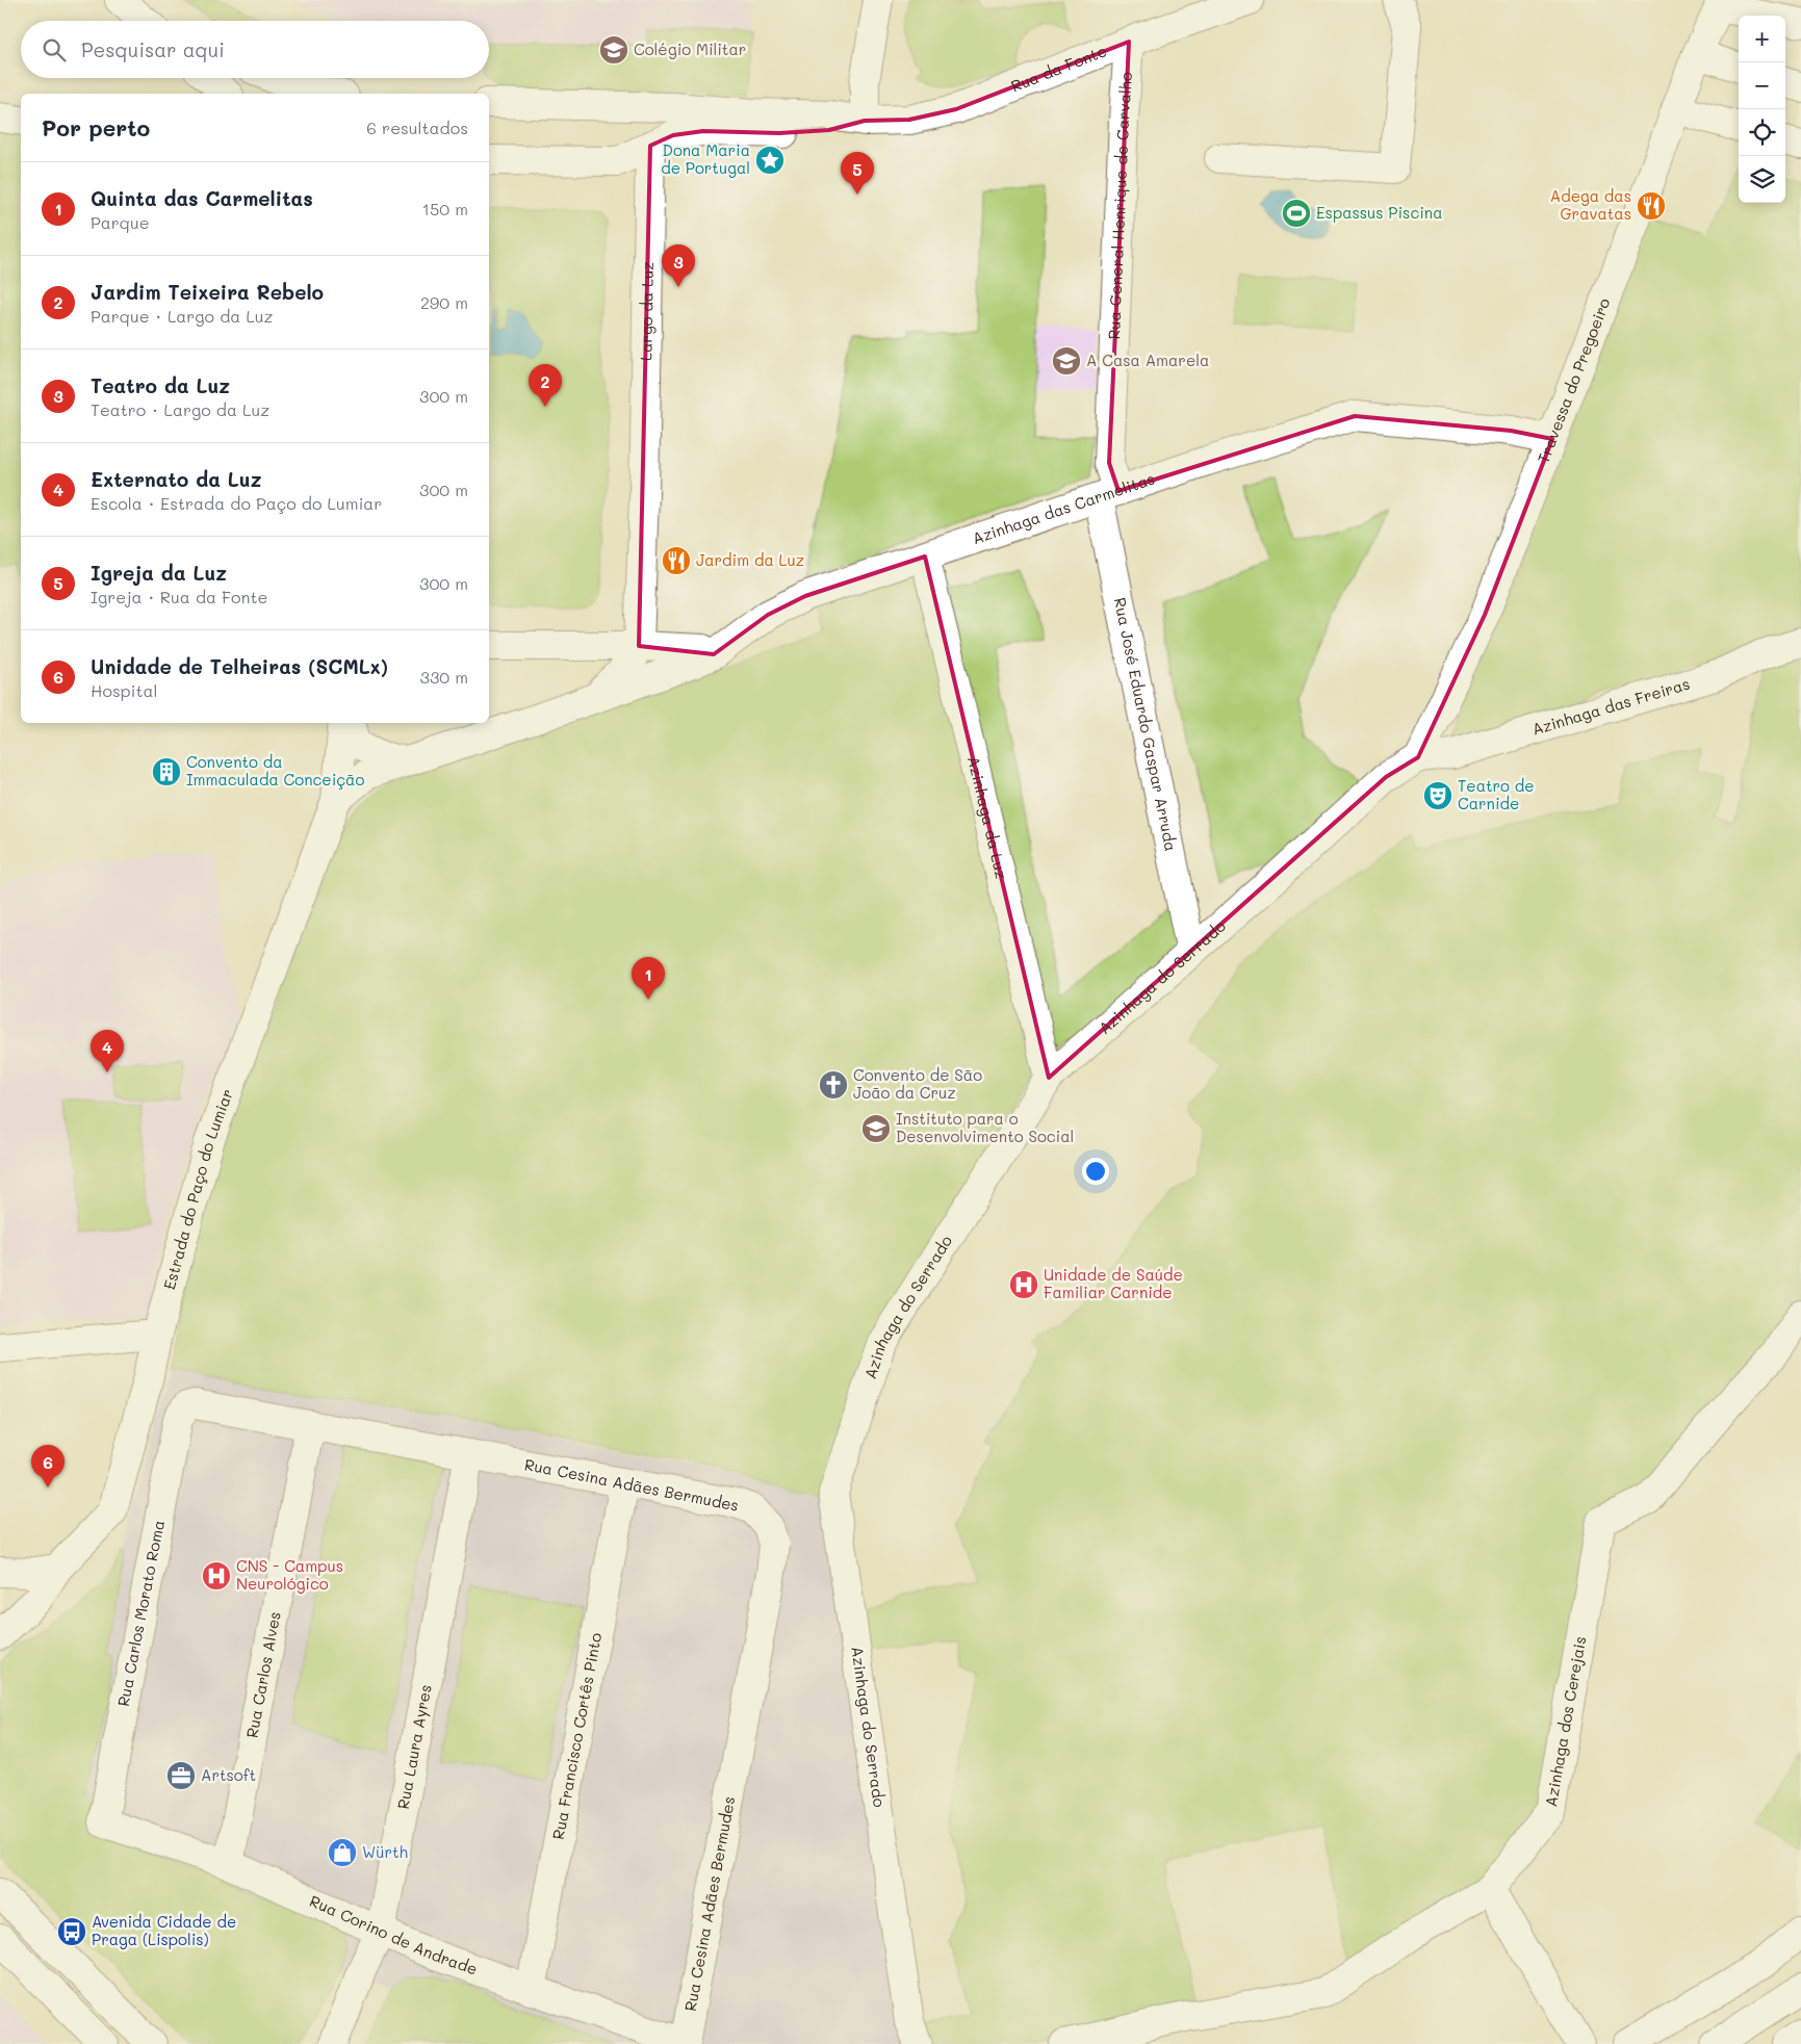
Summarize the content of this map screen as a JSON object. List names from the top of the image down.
{
  "streets": {
    "street": [
      "Rua da Fonte",
      "Rua General Henrique de Carvalho",
      "Largo da Luz",
      "Travessa do Pregoeiro",
      "Azinhaga das Carmelitas",
      "Azinhaga das Freiras",
      "Rua José Eduardo Gaspar Arruda",
      "Azinhaga da Luz",
      "Azinhaga do Serrado",
      "Estrada do Paço do Lumiar",
      "Rua Cesina Adães Bermudes",
      "Rua Carlos Morato Roma",
      "Rua Carlos Alves",
      "Azinhaga dos Cerejais",
      "Rua Francisco Cortês Pinto",
      "Rua Laura Ayres",
      "Rua Corino de Andrade"
    ]
  },
  "crossings": [
    ["Rua da Fonte", "Rua General Henrique de Carvalho"],
    ["Rua da Fonte", "Largo da Luz"],
    ["Rua General Henrique de Carvalho", "Azinhaga das Carmelitas"],
    ["Rua General Henrique de Carvalho", "Rua José Eduardo Gaspar Arruda"],
    ["Largo da Luz", "Azinhaga das Carmelitas"],
    ["Largo da Luz", "Estrada do Paço do Lumiar"],
    ["Travessa do Pregoeiro", "Azinhaga das Carmelitas"],
    ["Travessa do Pregoeiro", "Azinhaga das Freiras"],
    ["Travessa do Pregoeiro", "Azinhaga do Serrado"],
    ["Azinhaga das Carmelitas", "Rua José Eduardo Gaspar Arruda"],
    ["Azinhaga das Carmelitas", "Azinhaga da Luz"],
    ["Azinhaga das Freiras", "Azinhaga do Serrado"],
    ["Rua José Eduardo Gaspar Arruda", "Azinhaga do Serrado"],
    ["Azinhaga da Luz", "Azinhaga do Serrado"],
    ["Rua Cesina Adães Bermudes", "Rua Carlos Morato Roma"],
    ["Rua Cesina Adães Bermudes", "Rua Carlos Alves"],
    ["Rua Cesina Adães Bermudes", "Rua Francisco Cortês Pinto"],
    ["Rua Cesina Adães Bermudes", "Rua Laura Ayres"],
    ["Rua Cesina Adães Bermudes", "Rua Corino de Andrade"],
    ["Rua Carlos Morato Roma", "Rua Corino de Andrade"],
    ["Rua Carlos Alves", "Rua Corino de Andrade"],
    ["Rua Francisco Cortês Pinto", "Rua Corino de Andrade"],
    ["Rua Laura Ayres", "Rua Corino de Andrade"]
  ],
  "places": {
    "school or university": ["Colégio Militar", "A Casa Amarela", "Instituto para o Desenvolvimento Social"],
    "place": ["Dona Maria de Portugal"],
    "restaurant": ["Adega das Gravatas", "Jardim da Luz"],
    "sports": ["Espassus Piscina"],
    "building": ["Convento da Immaculada Conceição"],
    "theatre": ["Teatro de Carnide"],
    "church": ["Convento de São João da Cruz"],
    "hospital": ["Unidade de Saúde Familiar Carnide", "CNS - Campus Neurológico"],
    "office": ["Artsoft"],
    "shop": ["Würth"],
    "bus stop": ["Avenida Cidade de Praga (Lispolis)"]
  },
  "page": {
    "map_buttons": ["+", "−"],
    "search": "Pesquisar aqui",
    "heading": ["Por perto", "6 resultados"],
    "pins": [
      "5",
      "3",
      "2",
      "1",
      "4",
      "6"
    ],
    "list": [
      {
        "mark": "1",
        "name": "Quinta das Carmelitas",
        "note": "Parque",
        "value": "150 m"
      },
      {
        "mark": "2",
        "name": "Jardim Teixeira Rebelo",
        "note": "Parque · Largo da Luz",
        "value": "290 m"
      },
      {
        "mark": "3",
        "name": "Teatro da Luz",
        "note": "Teatro · Largo da Luz",
        "value": "300 m"
      },
      {
        "mark": "4",
        "name": "Externato da Luz",
        "note": "Escola · Estrada do Paço do Lumiar",
        "value": "300 m"
      },
      {
        "mark": "5",
        "name": "Igreja da Luz",
        "note": "Igreja · Rua da Fonte",
        "value": "300 m"
      },
      {
        "mark": "6",
        "name": "Unidade de Telheiras (SCMLx)",
        "note": "Hospital",
        "value": "330 m"
      }
    ]
  }
}
